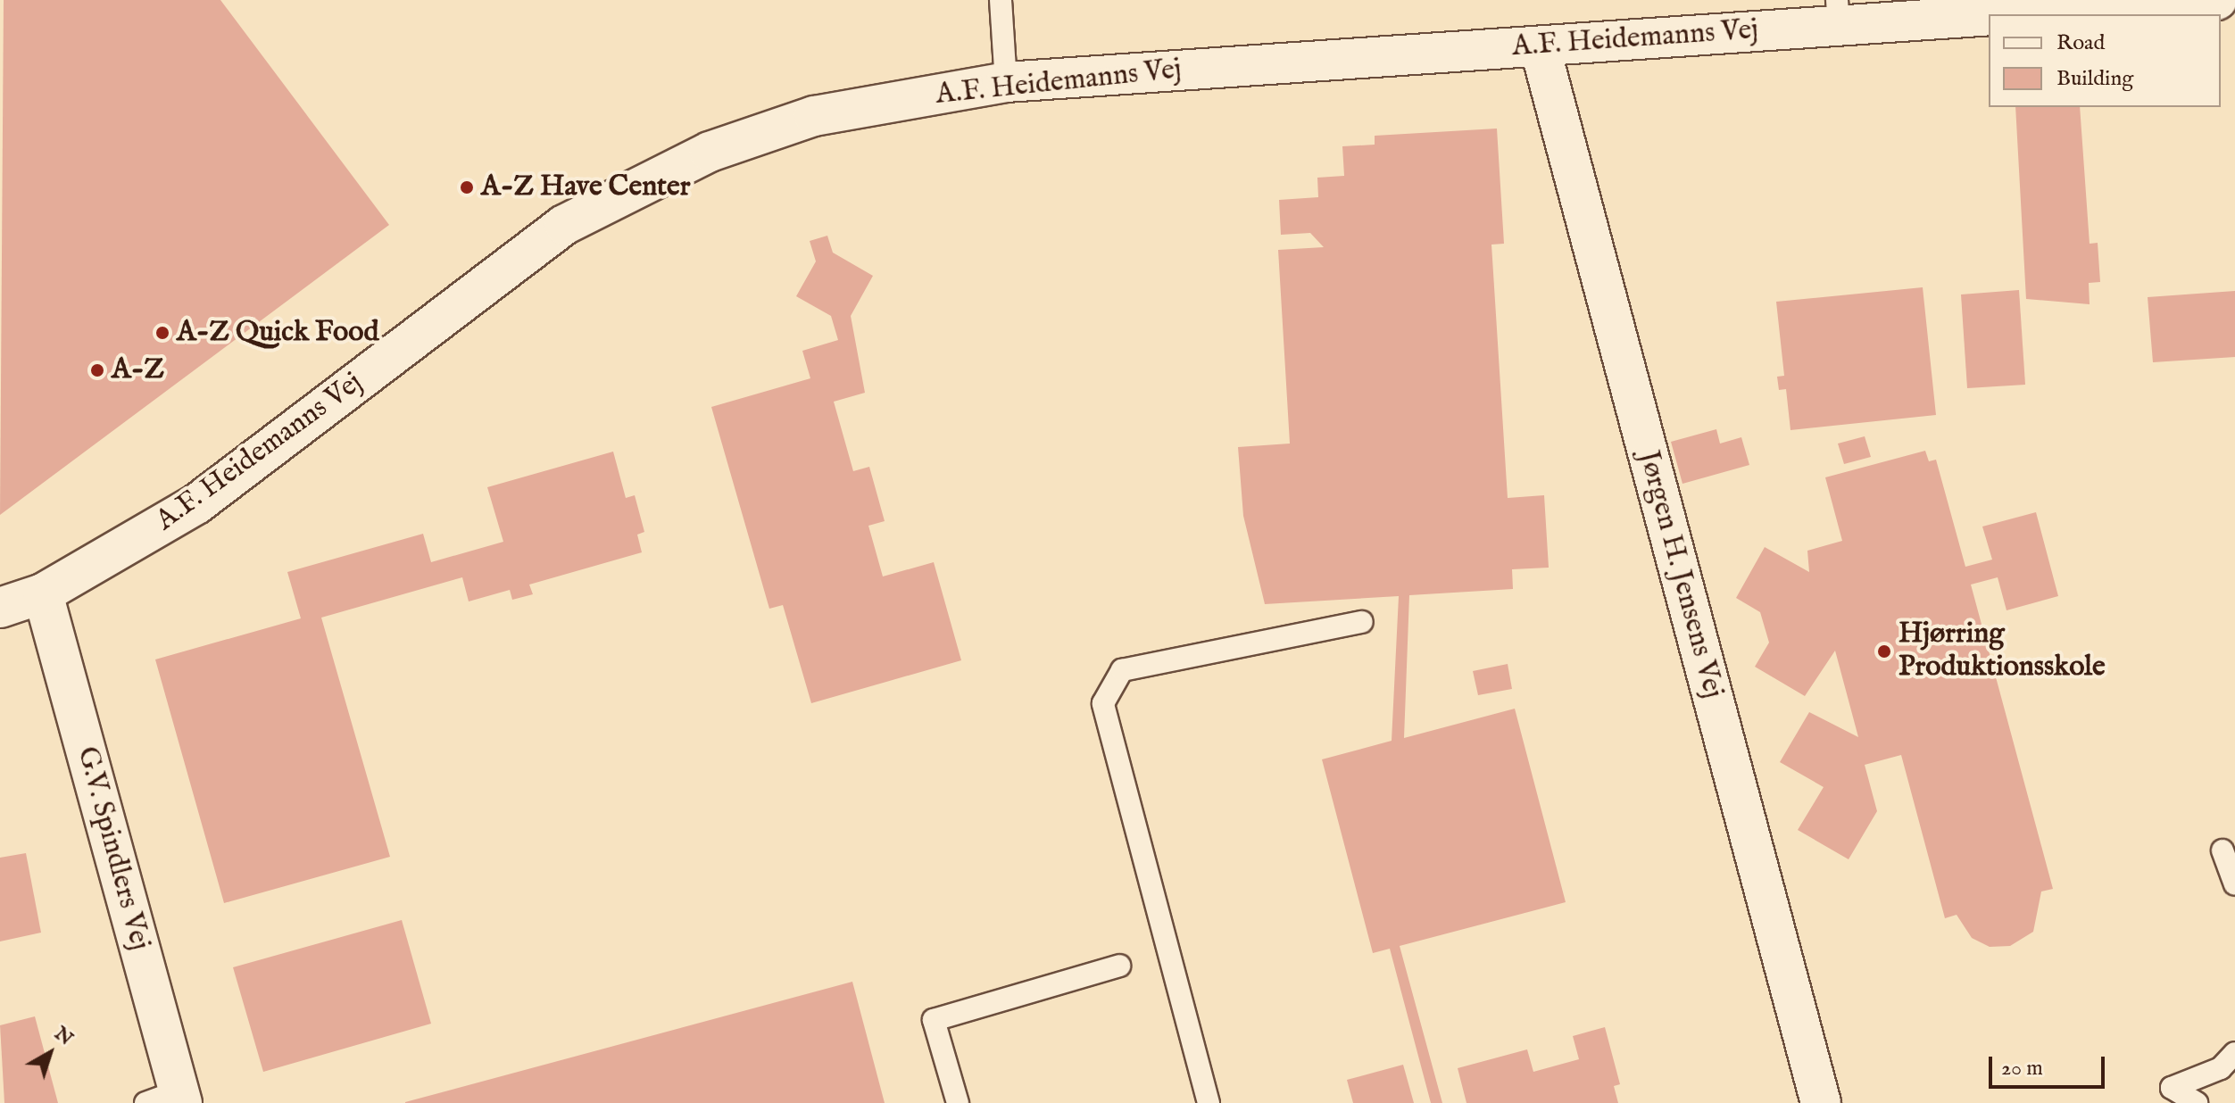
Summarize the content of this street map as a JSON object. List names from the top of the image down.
{
  "streets": {
    "street": ["A.F. Heidemanns Vej", "Jørgen H. Jensens Vej", "G.V. Spindlers Vej"]
  },
  "crossings": [
    ["A.F. Heidemanns Vej", "Jørgen H. Jensens Vej"],
    ["A.F. Heidemanns Vej", "G.V. Spindlers Vej"]
  ],
  "places": [
    "A-Z Have Center",
    "A-Z Quick Food",
    "A-Z",
    "Hjørring Produktionsskole"
  ],
  "legend": ["Road", "Building"],
  "scale_bar": "20 m",
  "north": "top right"
}
